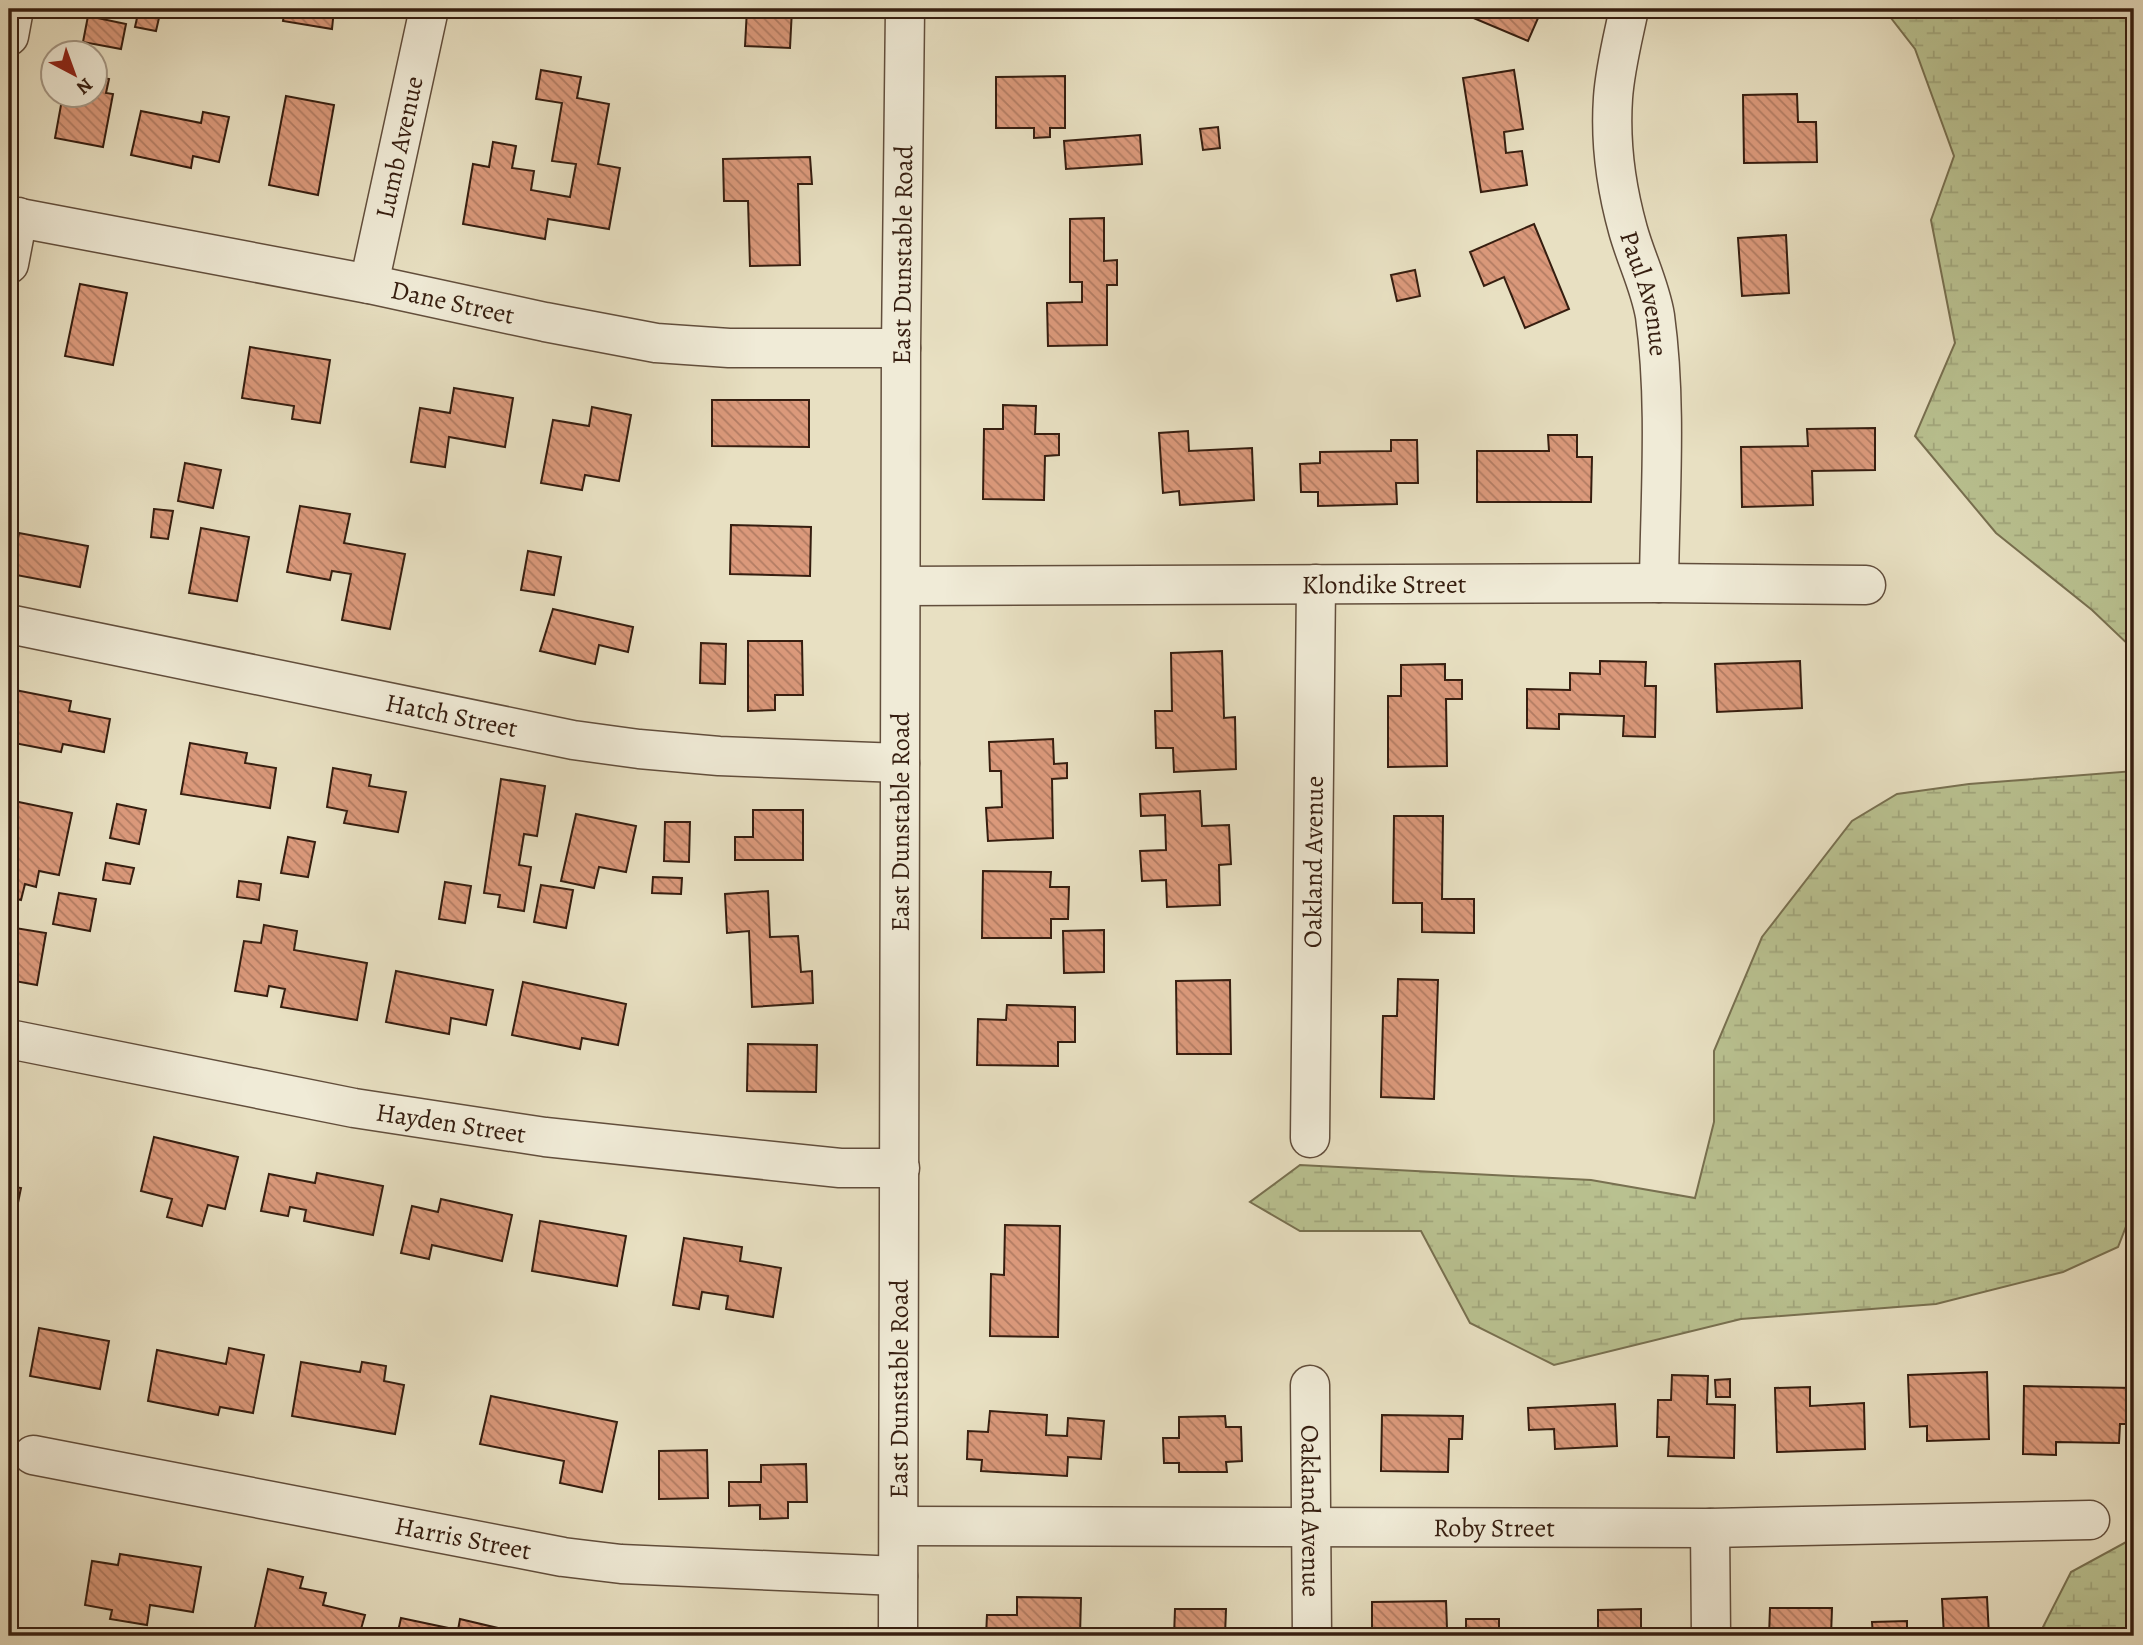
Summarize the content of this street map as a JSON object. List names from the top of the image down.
{
  "streets": {
    "street": [
      "Lumb Avenue",
      "East Dunstable Road",
      "Paul Avenue",
      "Dane Street",
      "Klondike Street",
      "Hatch Street",
      "Oakland Avenue",
      "Hayden Street",
      "Roby Street",
      "Harris Street"
    ]
  },
  "crossings": [
    ["Lumb Avenue", "Dane Street"],
    ["East Dunstable Road", "Dane Street"],
    ["East Dunstable Road", "Klondike Street"],
    ["East Dunstable Road", "Hatch Street"],
    ["East Dunstable Road", "Hayden Street"],
    ["East Dunstable Road", "Roby Street"],
    ["East Dunstable Road", "Harris Street"],
    ["Paul Avenue", "Klondike Street"],
    ["Klondike Street", "Oakland Avenue"],
    ["Oakland Avenue", "Roby Street"]
  ],
  "north": "bottom right"
}
